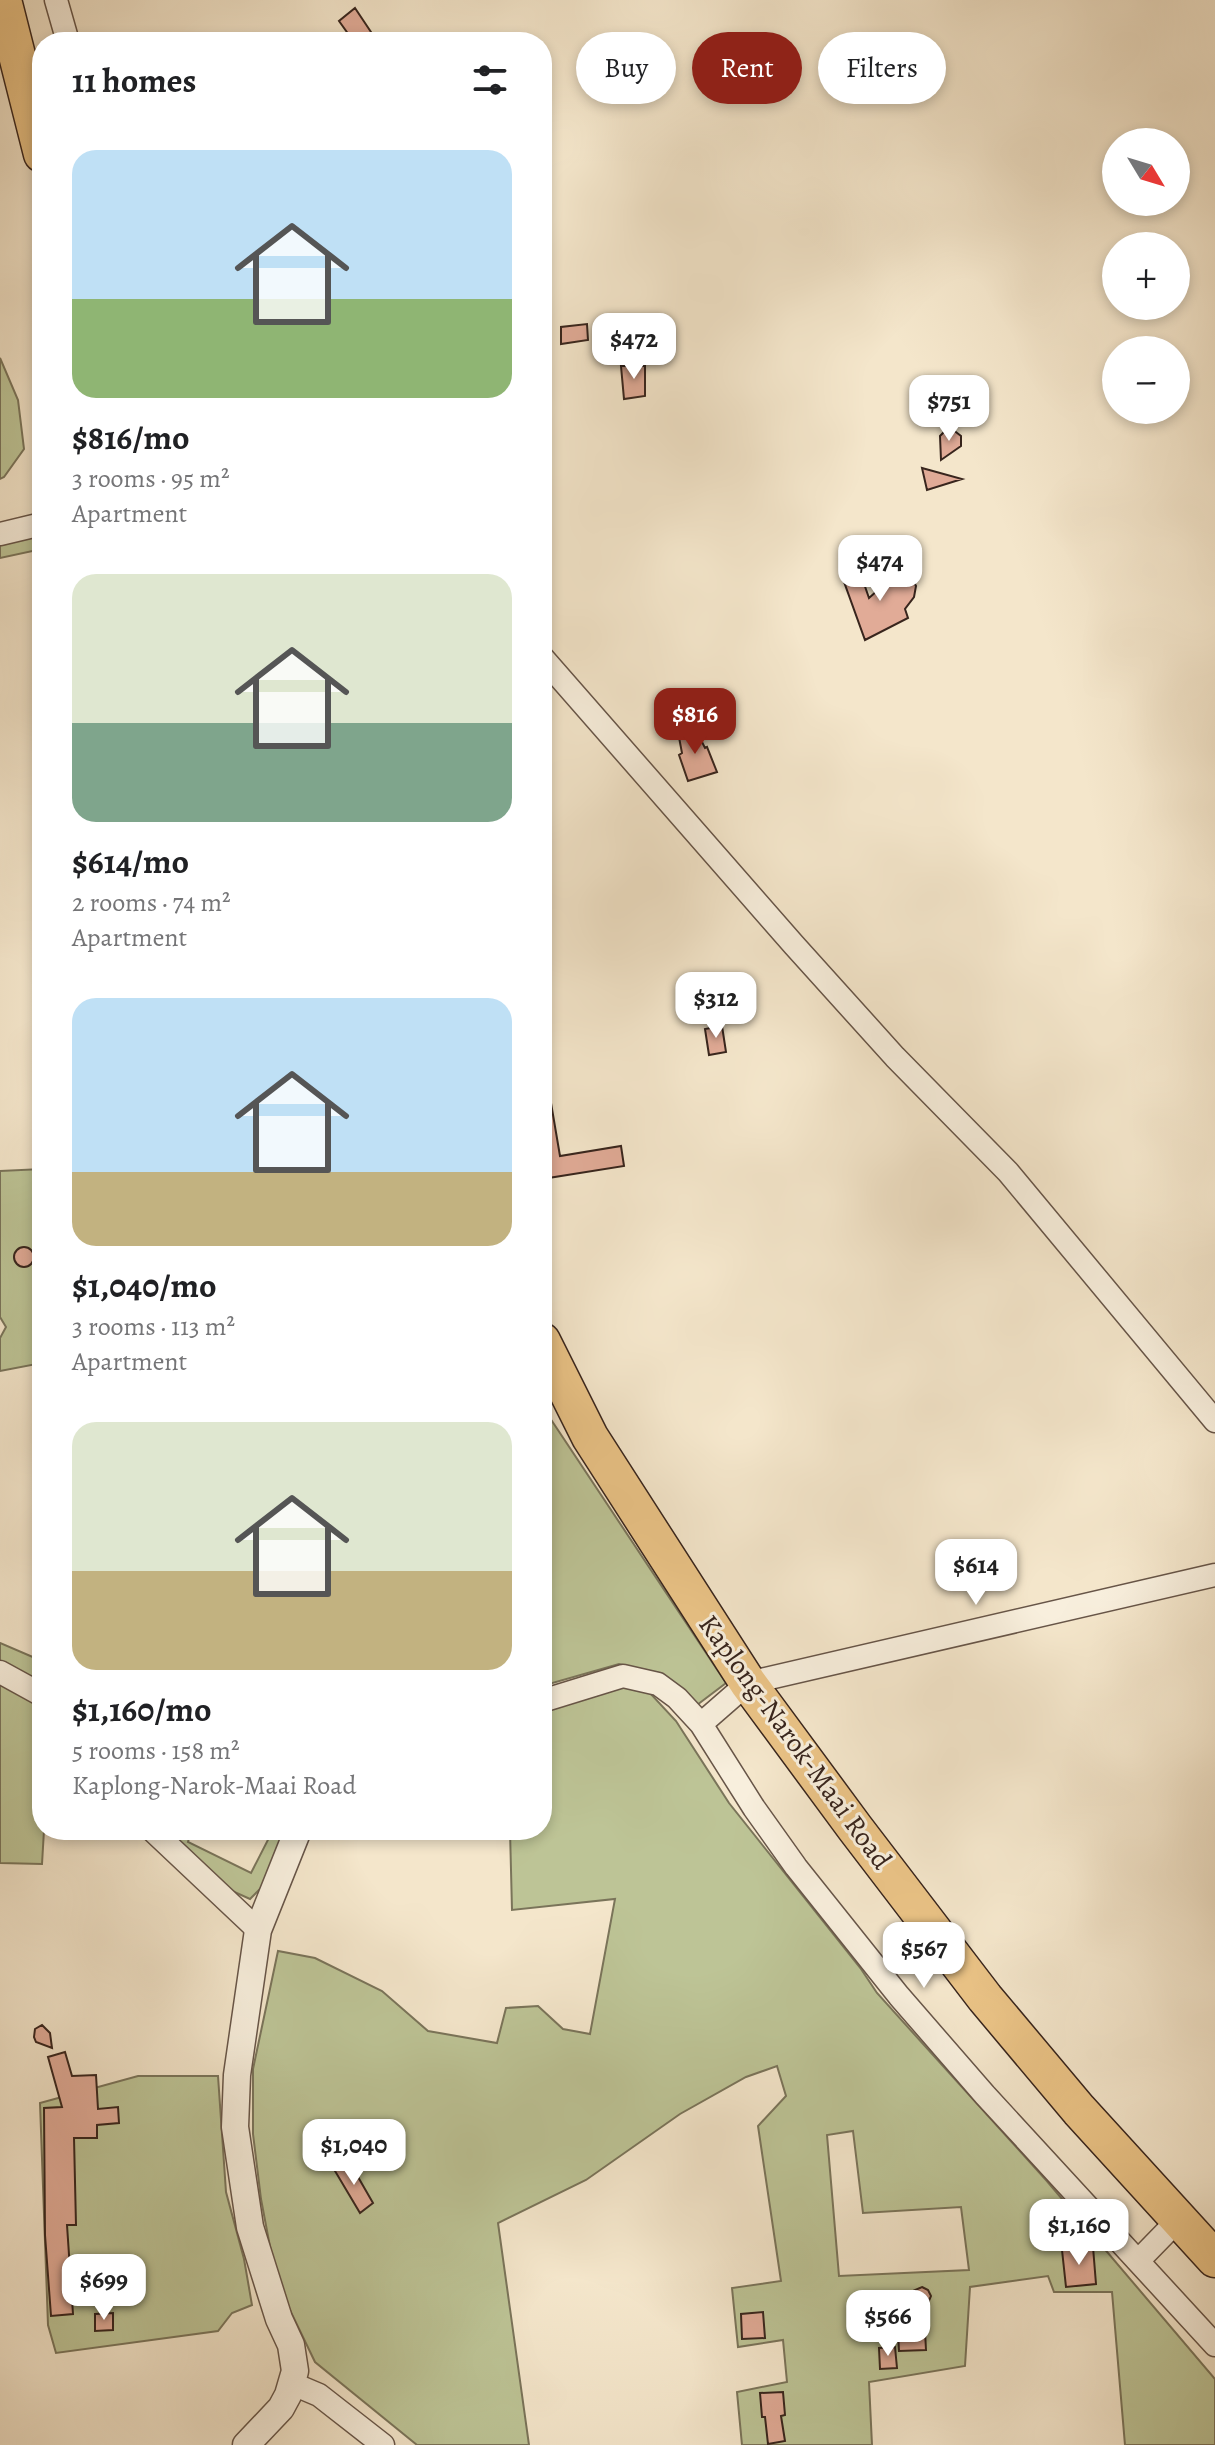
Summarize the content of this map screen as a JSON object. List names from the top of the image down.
{
  "streets": {
    "highway": ["Kaplong-Narok-Maai Road"]
  },
  "north": "bottom right",
  "page": {
    "chip": ["Buy", "Rent", "Filters"],
    "heading": "11 homes",
    "map_buttons": ["+", "−"],
    "list": [
      {
        "name": "$816/mo",
        "note": "3 rooms · 95 m² · Apartment"
      },
      {
        "name": "$614/mo",
        "note": "2 rooms · 74 m² · Apartment"
      },
      {
        "name": "$1,040/mo",
        "note": "3 rooms · 113 m² · Apartment"
      },
      {
        "name": "$1,160/mo",
        "note": "5 rooms · 158 m² · Kaplong-Narok-Maai Road"
      }
    ],
    "price": [
      "$472",
      "$751",
      "$474",
      "$816",
      "$312",
      "$614",
      "$567",
      "$1,040",
      "$1,160",
      "$699",
      "$566"
    ]
  }
}
